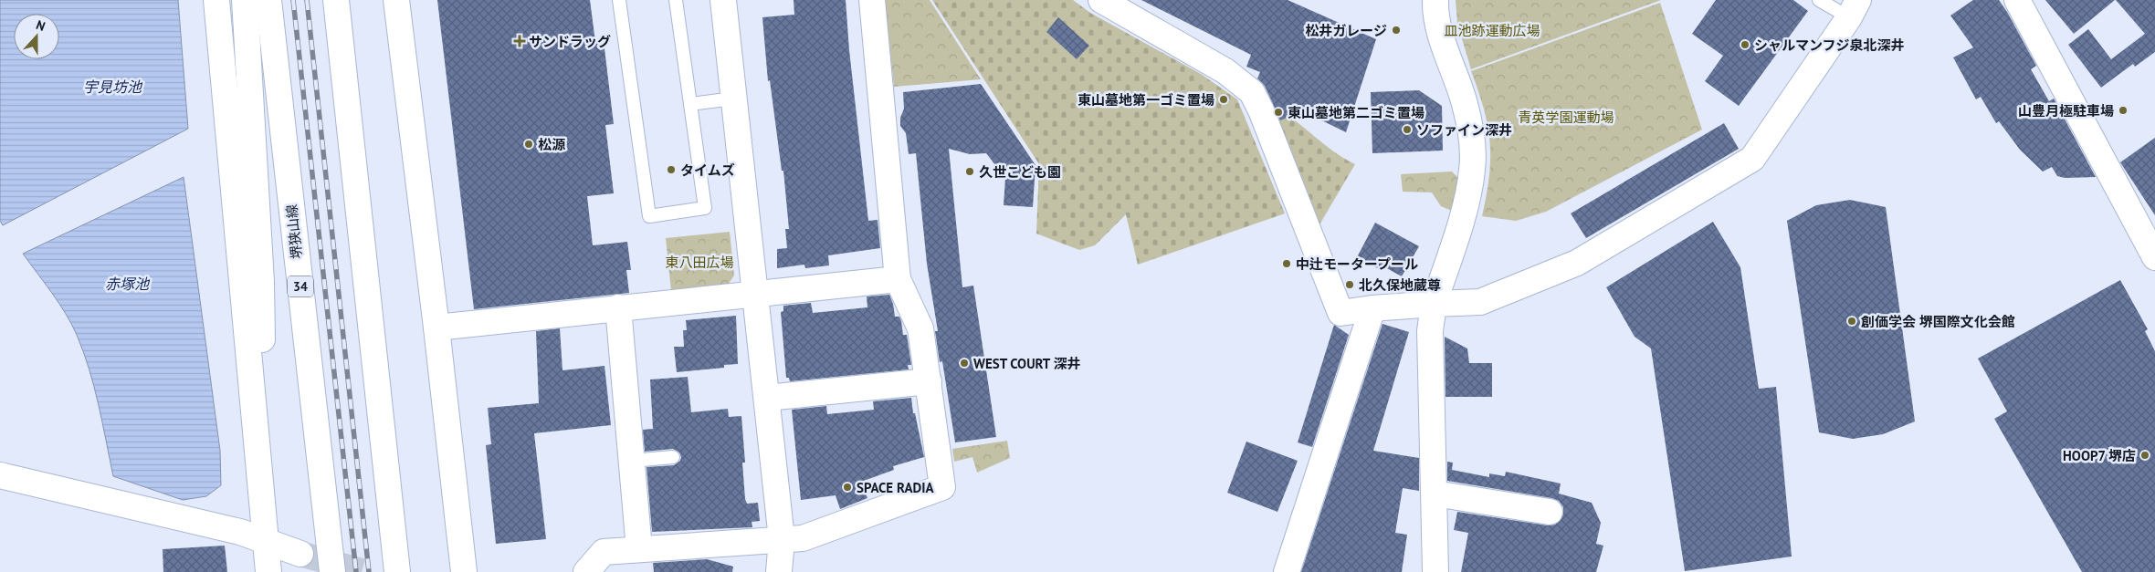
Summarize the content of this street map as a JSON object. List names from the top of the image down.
{
  "streets": {
    "street": ["堺狭山線", "34"]
  },
  "water": ["宇見坊池", "赤塚池"],
  "parks": ["皿池跡運動広場", "青英学園運動場", "東八田広場"],
  "places": {
    "other": [
      "松井ガレージ",
      "シャルマンフジ泉北深井",
      "東山墓地第一ゴミ置場",
      "山豊月極駐車場",
      "東山墓地第二ゴミ置場",
      "ソファイン深井",
      "松源",
      "タイムズ",
      "久世こども園",
      "中辻モータープール",
      "北久保地蔵尊",
      "創価学会 堺国際文化会館",
      "WEST COURT 深井",
      "HOOP7 堺店",
      "SPACE RADIA"
    ],
    "health": ["サンドラッグ"]
  },
  "north": "top"
}
